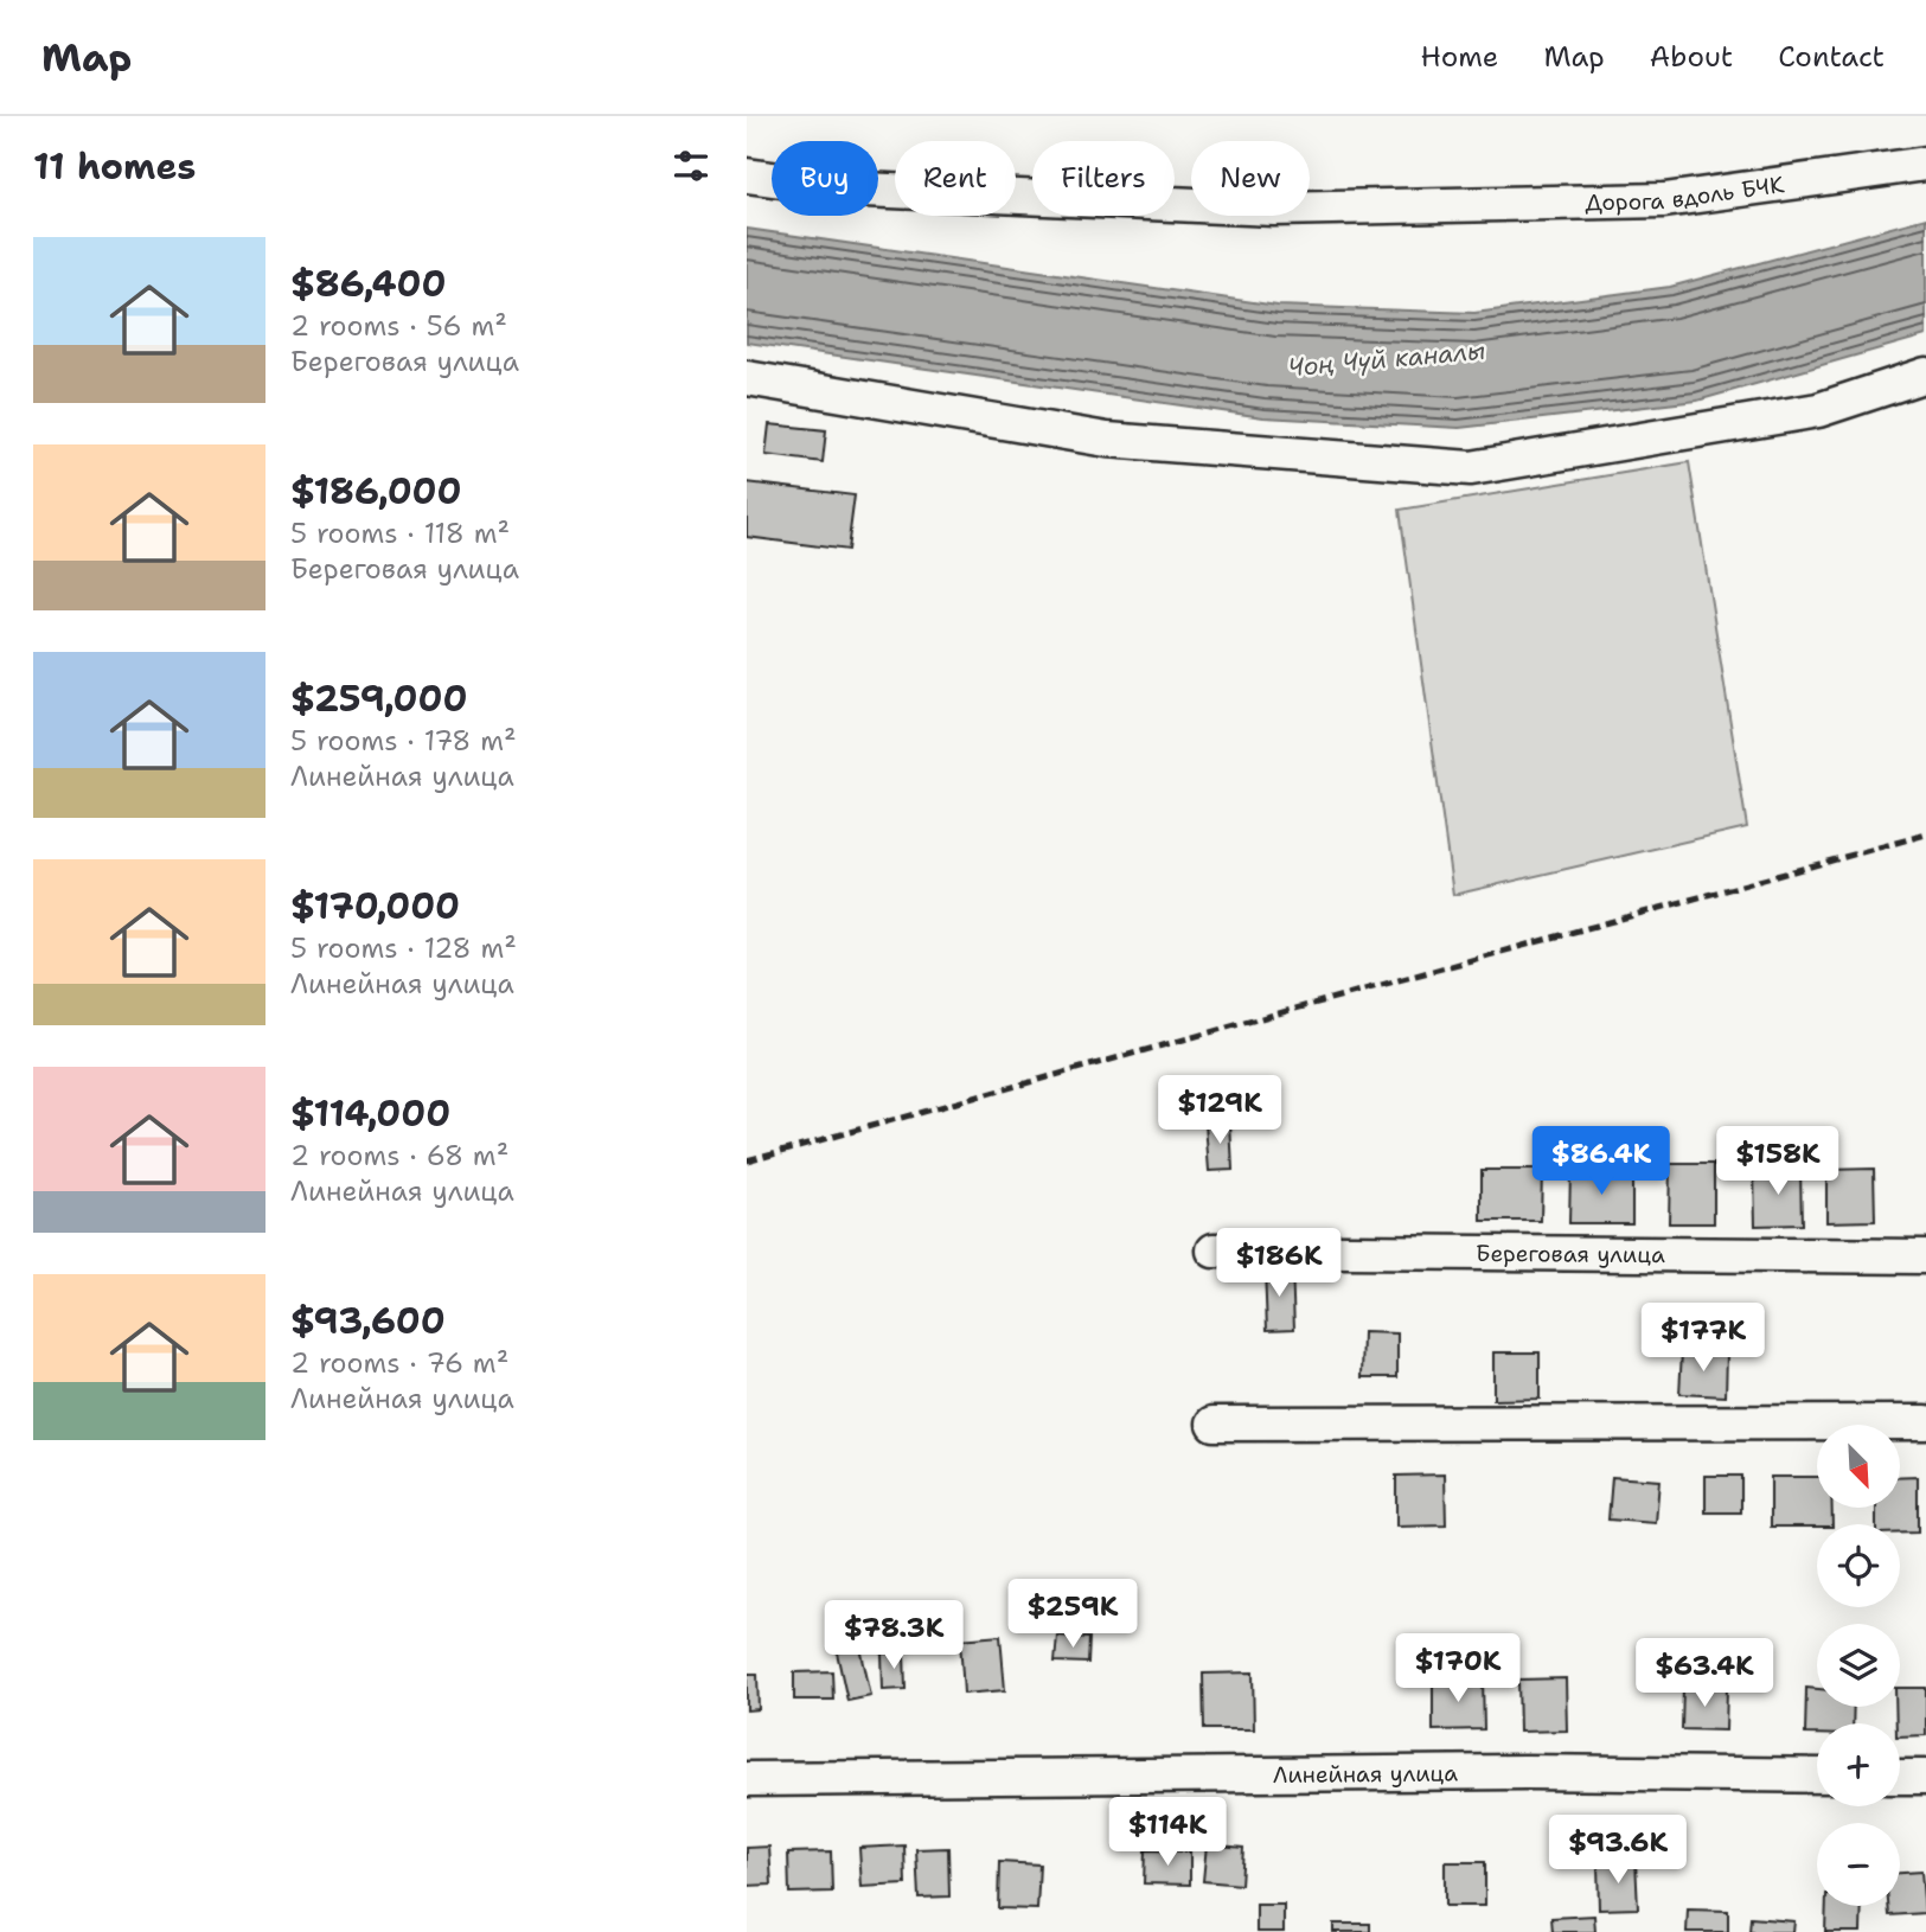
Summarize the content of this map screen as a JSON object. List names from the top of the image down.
{
  "streets": {
    "street": ["Дорога вдоль БЧК", "Береговая улица", "Линейная улица"]
  },
  "water": ["Чоң Чүй каналы"],
  "north": "bottom right",
  "page": {
    "header": "Map",
    "nav": [
      "Home",
      "Map",
      "About",
      "Contact"
    ],
    "heading": "11 homes",
    "chip": [
      "Buy",
      "Rent",
      "Filters",
      "New"
    ],
    "list": [
      {
        "name": "$86,400",
        "note": "2 rooms · 56 m² · Береговая улица"
      },
      {
        "name": "$186,000",
        "note": "5 rooms · 118 m² · Береговая улица"
      },
      {
        "name": "$259,000",
        "note": "5 rooms · 178 m² · Линейная улица"
      },
      {
        "name": "$170,000",
        "note": "5 rooms · 128 m² · Линейная улица"
      },
      {
        "name": "$114,000",
        "note": "2 rooms · 68 m² · Линейная улица"
      },
      {
        "name": "$93,600",
        "note": "2 rooms · 76 m² · Линейная улица"
      }
    ],
    "price": [
      "$129K",
      "$86.4K",
      "$158K",
      "$186K",
      "$177K",
      "$259K",
      "$78.3K",
      "$170K",
      "$63.4K",
      "$114K",
      "$93.6K"
    ],
    "map_buttons": ["+", "−"]
  }
}
